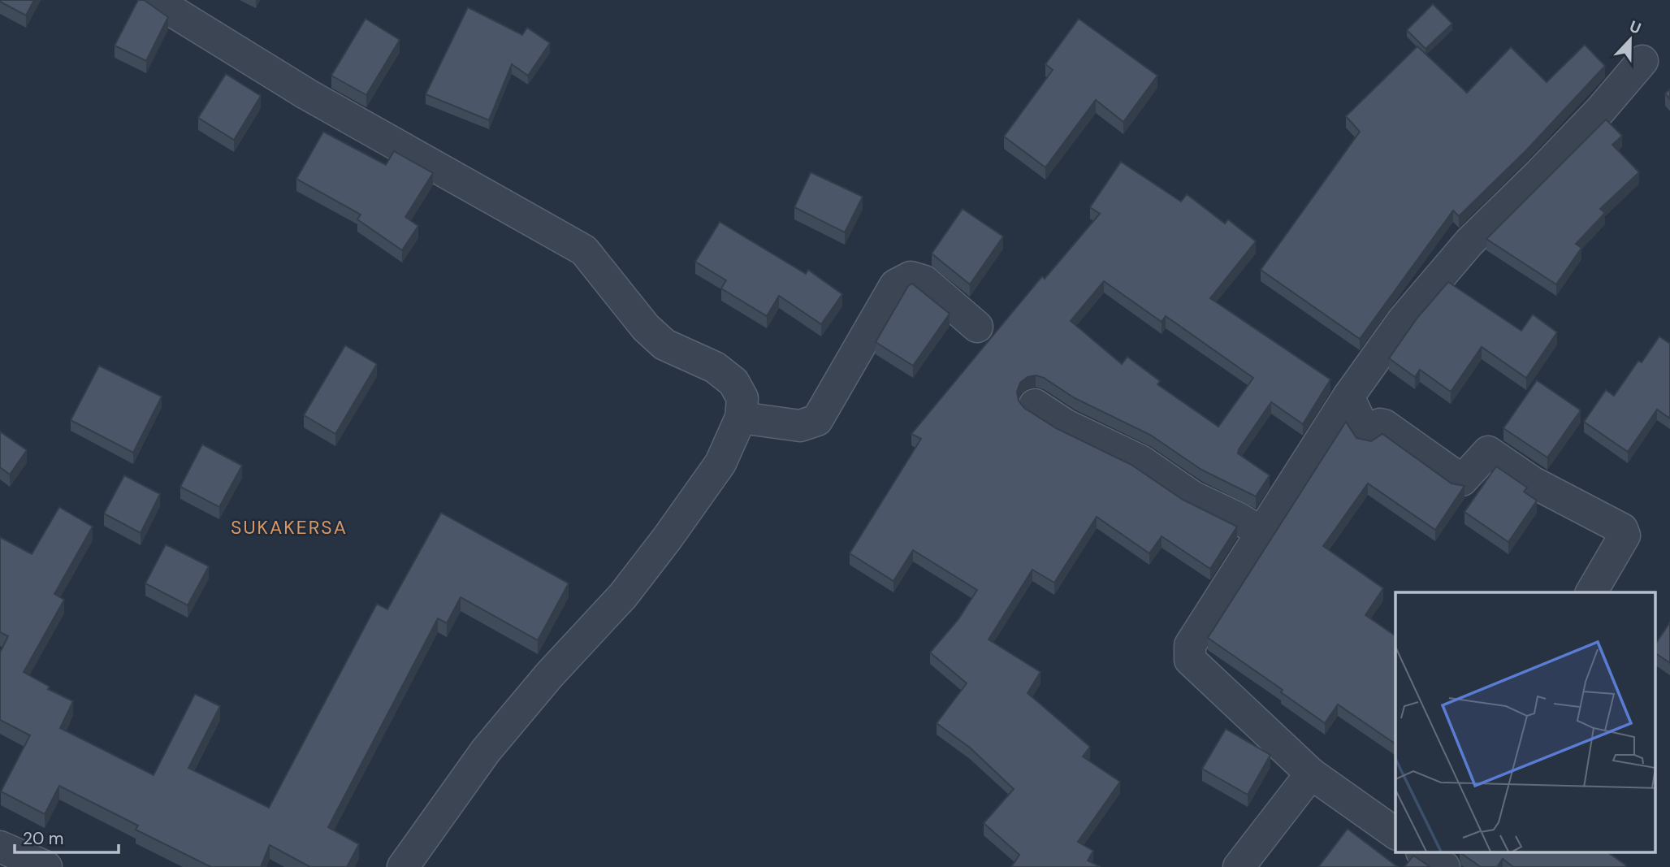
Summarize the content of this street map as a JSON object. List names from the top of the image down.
{
  "districts": ["SUKAKERSA"],
  "scale_bar": "20 m",
  "north": "top"
}
